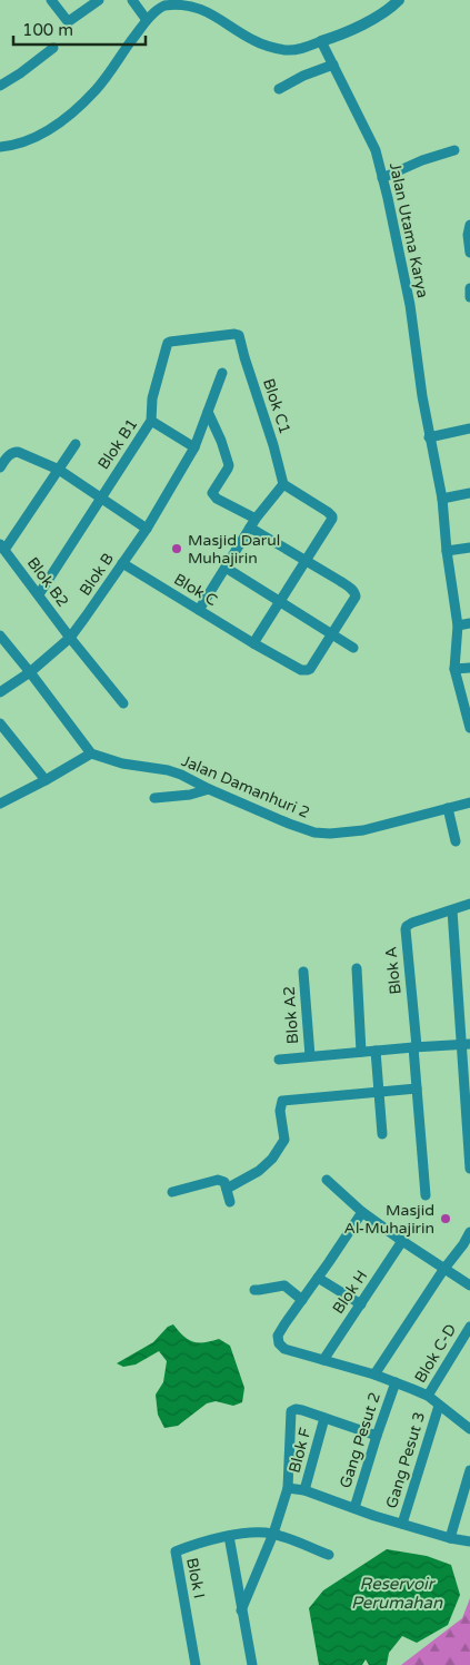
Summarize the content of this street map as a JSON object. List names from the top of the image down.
{
  "streets": {
    "street": [
      "Jalan Utama Karya",
      "Blok C1",
      "Blok B1",
      "Blok B",
      "Blok B2",
      "Blok C",
      "Jalan Damanhuri 2",
      "Blok A",
      "Blok A2",
      "Blok H",
      "Blok C-D",
      "Gang Pesut 2",
      "Blok F",
      "Gang Pesut 3",
      "Blok I"
    ]
  },
  "crossings": [
    ["Blok C1", "Blok B1"],
    ["Blok B1", "Blok B2"],
    ["Blok B", "Blok B2"],
    ["Blok B", "Blok C"]
  ],
  "water": ["Reservoir Perumahan"],
  "places": ["Masjid Darul Muhajirin", "Masjid Al-Muhajirin"],
  "scale_bar": "100 m"
}
